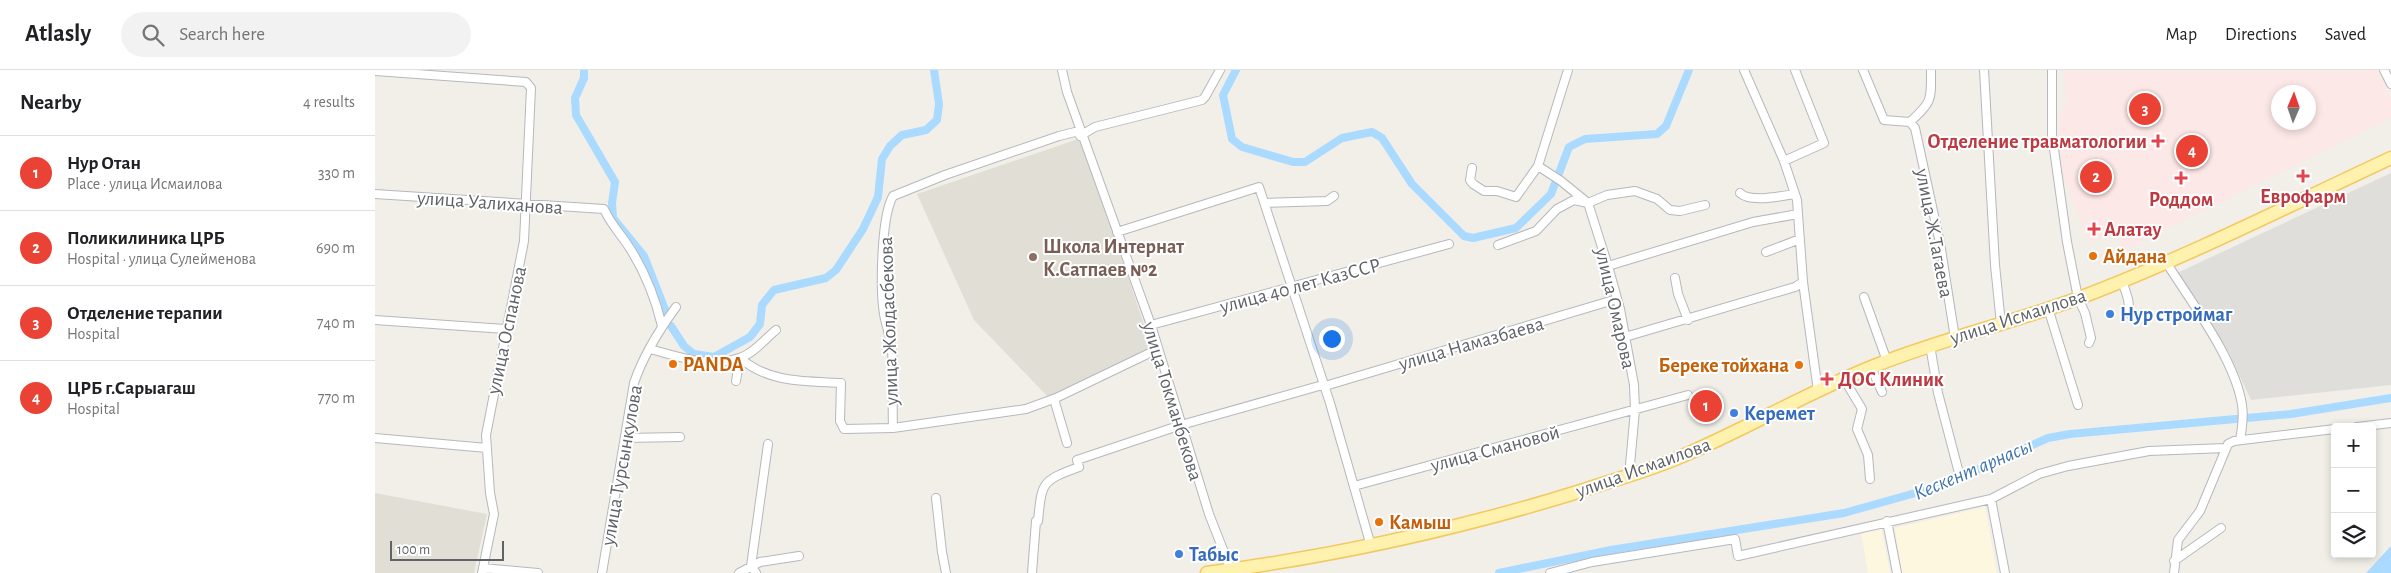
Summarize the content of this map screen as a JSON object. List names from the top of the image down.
{
  "streets": {
    "main road": ["улица Исмаилова"],
    "street": [
      "улица Уалиханова",
      "улица Ж.Тагаева",
      "улица 40 лет КазССР",
      "улица Омарова",
      "улица Жолдасбекова",
      "улица Оспанова",
      "улица Намазбаева",
      "улица Токманбекова",
      "улица Смановой",
      "улица Турсынкулова"
    ]
  },
  "crossings": [
    ["улица Уалиханова", "улица Оспанова"],
    ["улица Уалиханова", "улица Турсынкулова"],
    ["улица Ж.Тагаева", "улица Исмаилова"],
    ["улица 40 лет КазССР", "улица Токманбекова"],
    ["улица Омарова", "улица Исмаилова"],
    ["улица Омарова", "улица Намазбаева"],
    ["улица Омарова", "улица Смановой"],
    ["улица Исмаилова", "улица Токманбекова"],
    ["улица Жолдасбекова", "улица Токманбекова"],
    ["улица Намазбаева", "улица Токманбекова"]
  ],
  "water": ["Кескент арнасы"],
  "places": {
    "health": [
      "Отделение травматологии",
      "Еврофарм",
      "Роддом",
      "Алатау",
      "ДОС Клиник"
    ],
    "other": [
      "Айдана",
      "Школа Интернат К.Сатпаев №2",
      "Нур строймаг",
      "PANDA",
      "Береке тойхана",
      "Керемет",
      "Камыш",
      "Табыс"
    ]
  },
  "scale_bar": "100 m",
  "north": "top",
  "page": {
    "header": "Atlasly",
    "search": "Search here",
    "nav": ["Map", "Directions", "Saved"],
    "heading": ["Nearby", "4 results"],
    "pins": [
      "3",
      "4",
      "2",
      "1"
    ],
    "list": [
      {
        "mark": "1",
        "name": "Нур Отан",
        "note": "Place · улица Исмаилова",
        "value": "330 m"
      },
      {
        "mark": "2",
        "name": "Поликилиника ЦРБ",
        "note": "Hospital · улица Сулейменова",
        "value": "690 m"
      },
      {
        "mark": "3",
        "name": "Отделение терапии",
        "note": "Hospital",
        "value": "740 m"
      },
      {
        "mark": "4",
        "name": "ЦРБ г.Сарыагаш",
        "note": "Hospital",
        "value": "770 m"
      }
    ],
    "map_buttons": ["+", "−"],
    "scale": "100 m"
  }
}
